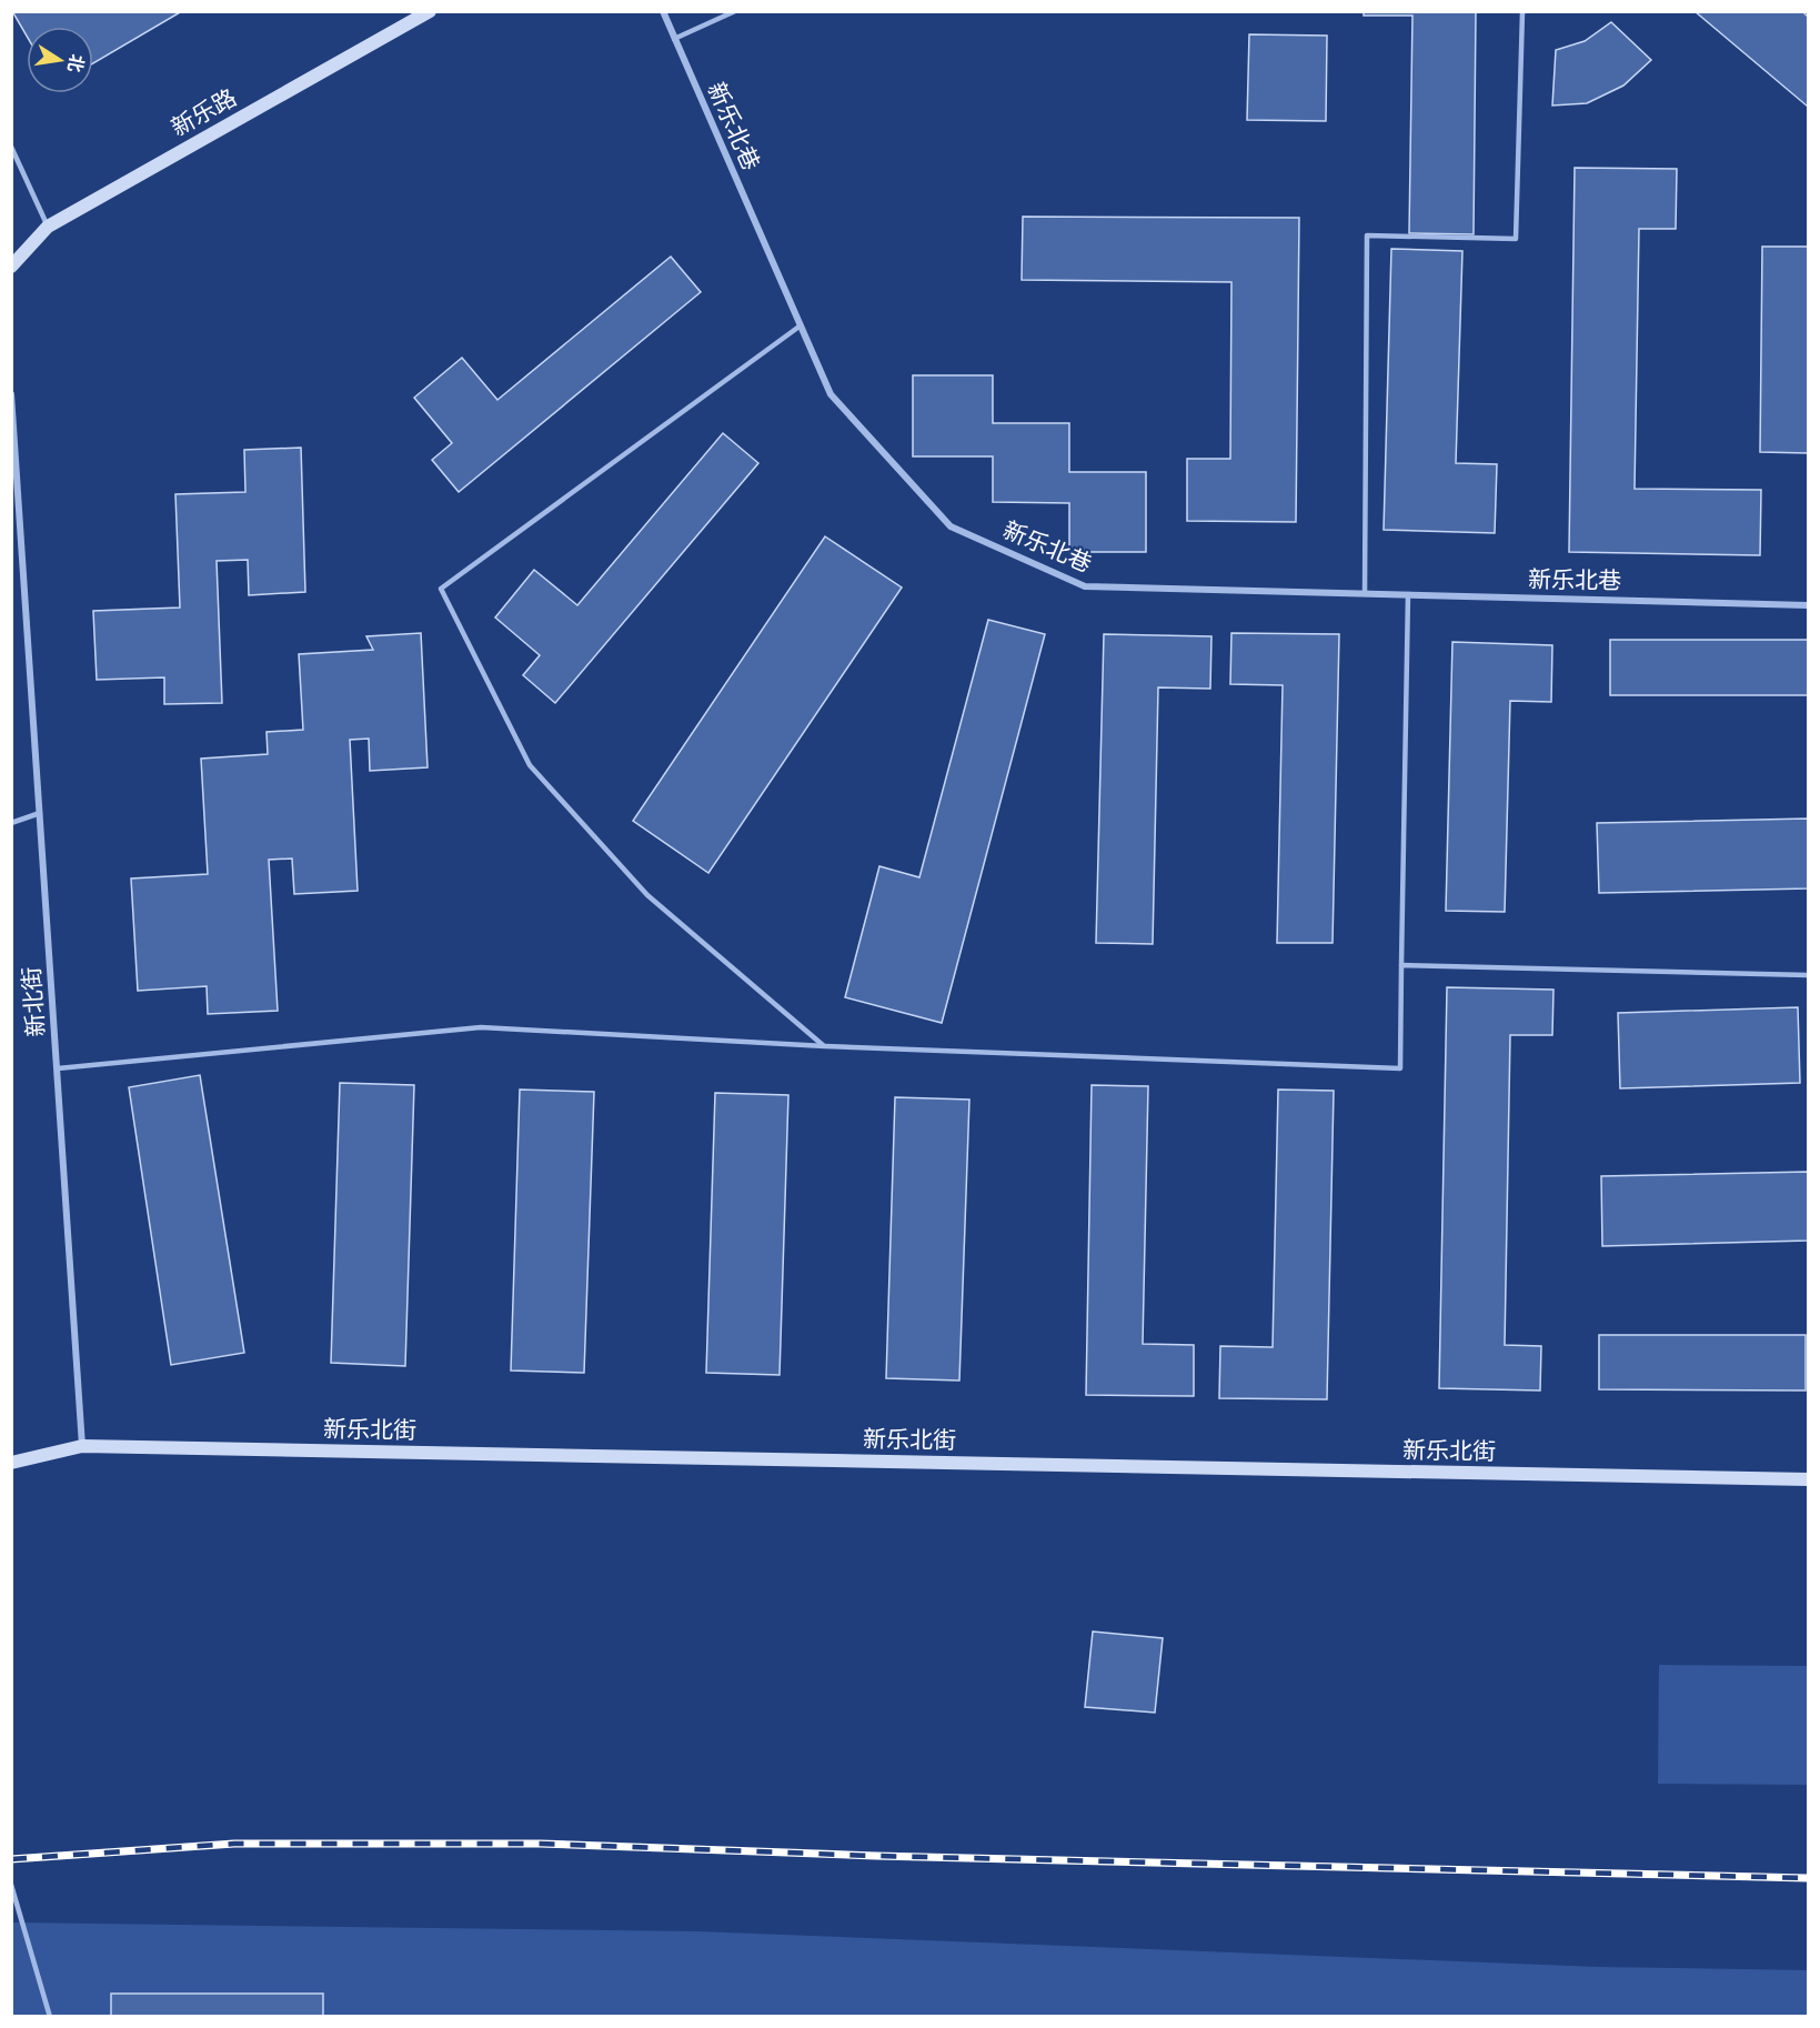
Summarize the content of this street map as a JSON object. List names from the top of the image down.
{
  "streets": {
    "street": [
      "新乐路",
      "新乐北巷",
      "新北街",
      "新乐北街"
    ]
  },
  "crossings": [
    ["新北街", "新乐北街"]
  ],
  "north": "right"
}
